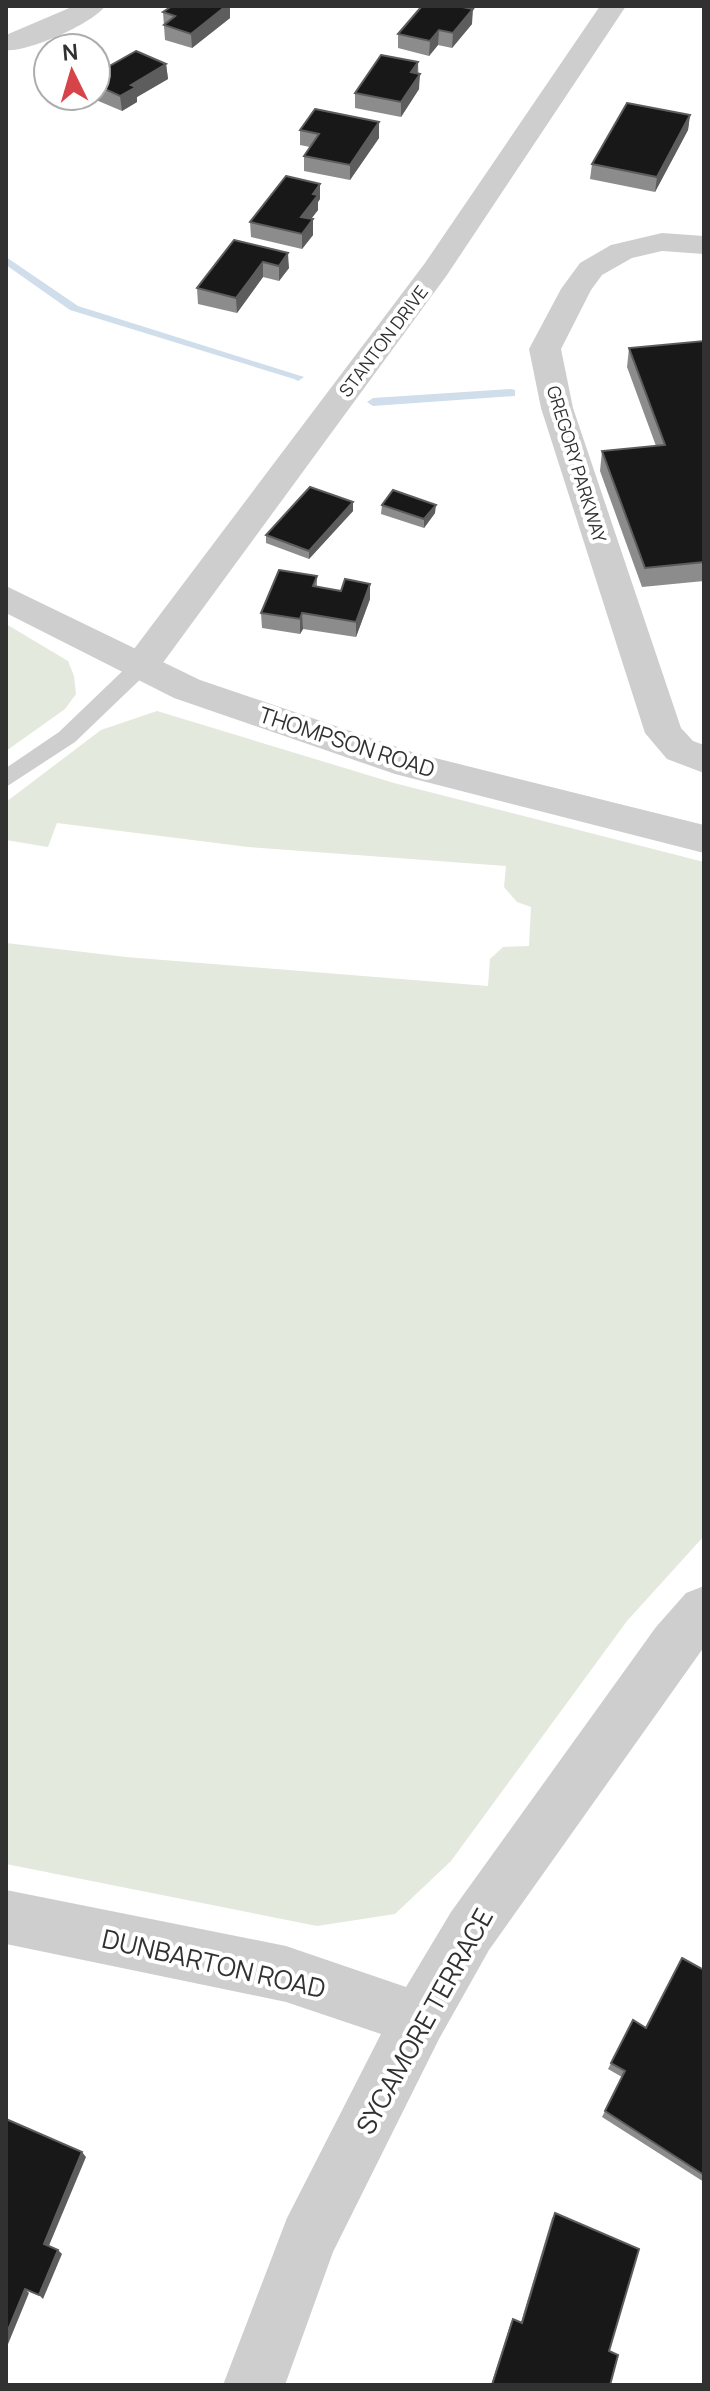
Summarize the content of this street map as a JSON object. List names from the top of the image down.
{
  "streets": {
    "street": [
      "STANTON DRIVE",
      "GREGORY PARKWAY",
      "THOMPSON ROAD",
      "DUNBARTON ROAD",
      "SYCAMORE TERRACE"
    ]
  },
  "crossings": [
    ["STANTON DRIVE", "THOMPSON ROAD"],
    ["DUNBARTON ROAD", "SYCAMORE TERRACE"]
  ],
  "north": "top"
}
